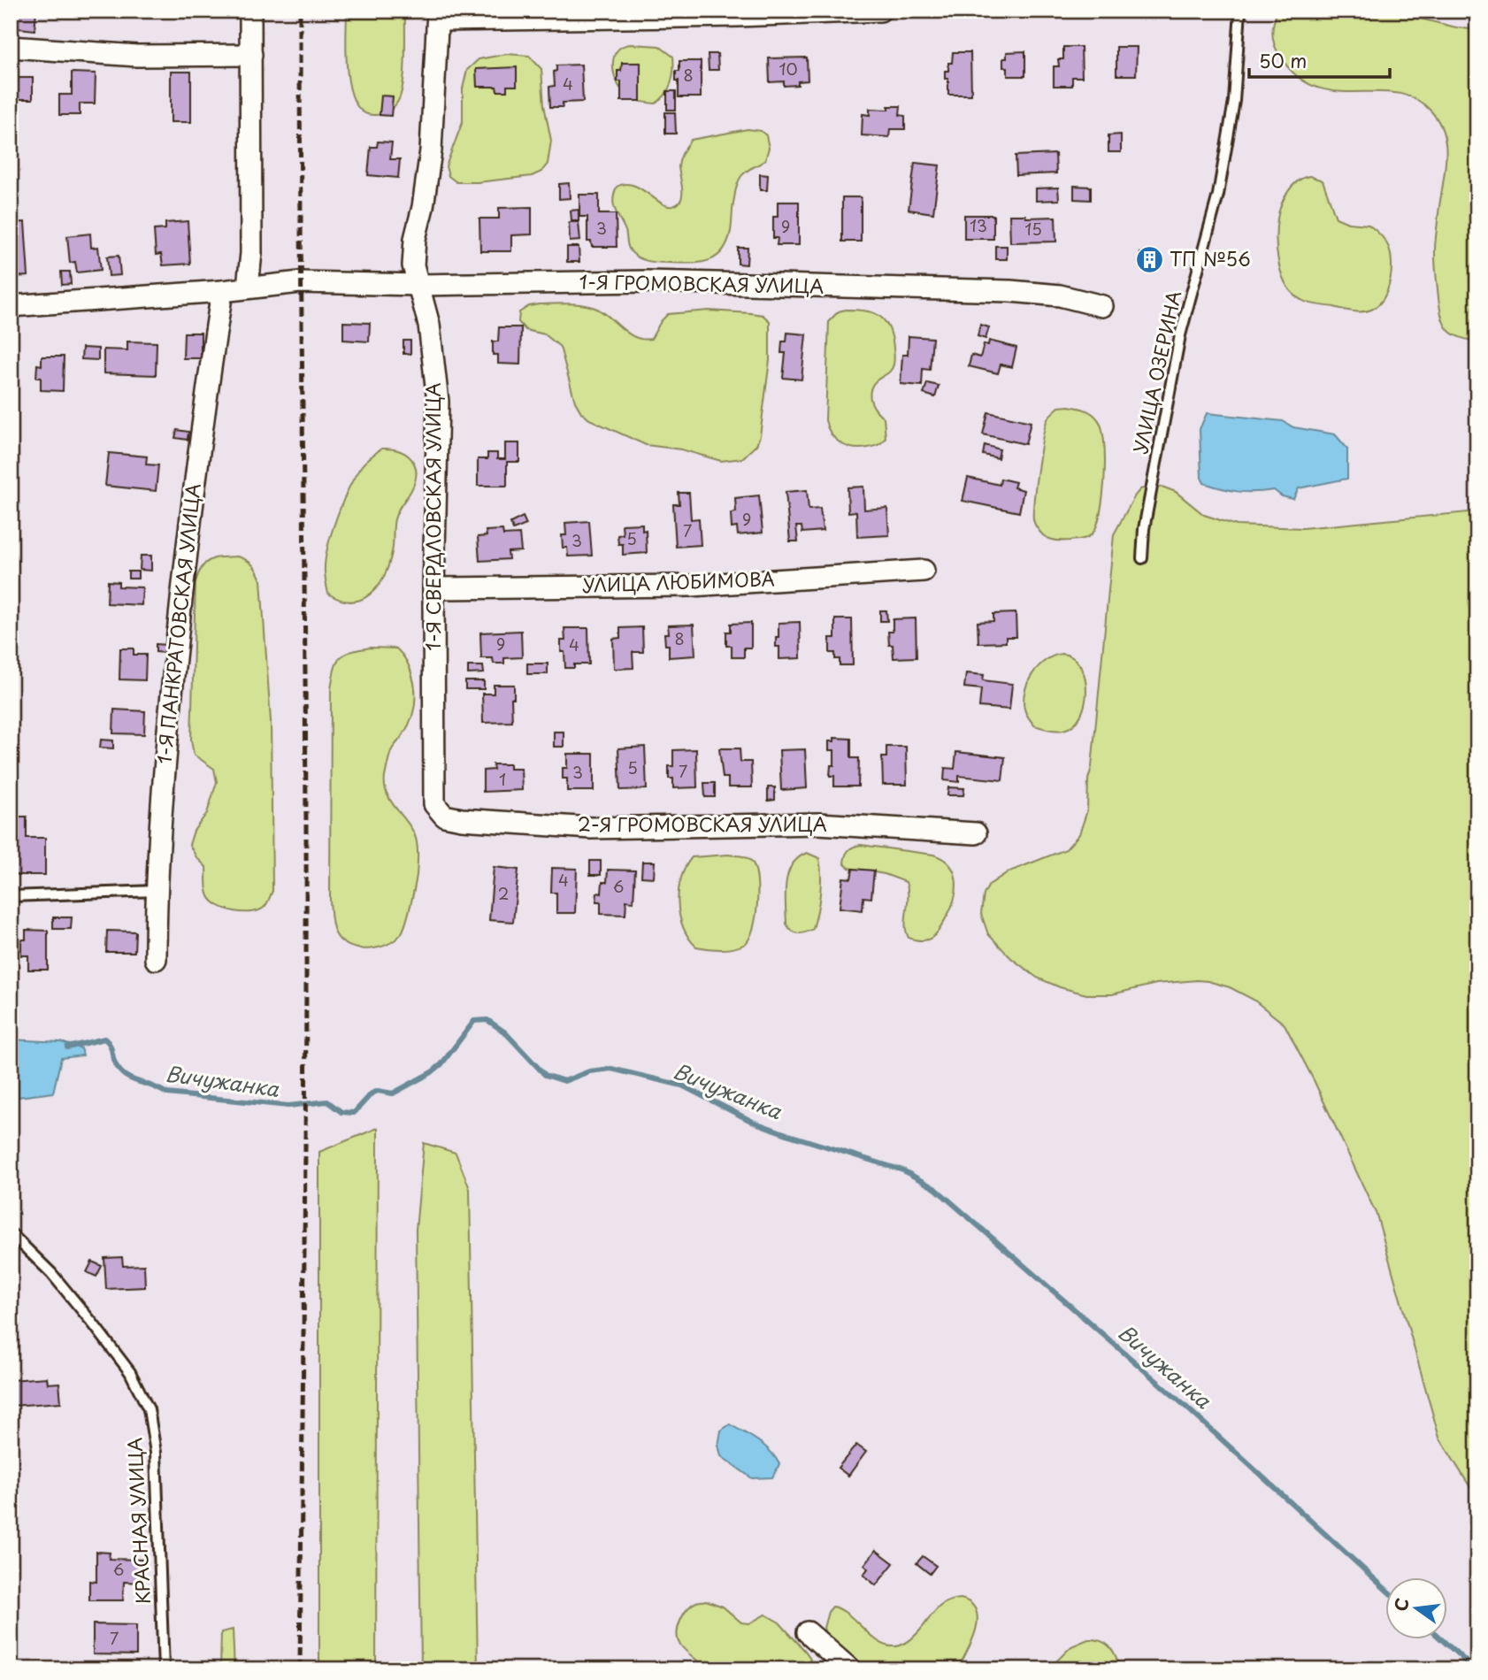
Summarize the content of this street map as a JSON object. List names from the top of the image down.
{
  "streets": {
    "street": [
      "1-Я ГРОМОВСКАЯ УЛИЦА",
      "1-Я СВЕРДЛОВСКАЯ УЛИЦА",
      "УЛИЦА ЛЮБИМОВА",
      "1-Я ПАНКРАТОВСКАЯ УЛИЦА",
      "2-Я ГРОМОВСКАЯ УЛИЦА"
    ],
    "lane": ["УЛИЦА ОЗЕРИНА", "КРАСНАЯ УЛИЦА"]
  },
  "crossings": [
    ["1-Я ГРОМОВСКАЯ УЛИЦА", "1-Я СВЕРДЛОВСКАЯ УЛИЦА"],
    ["1-Я ГРОМОВСКАЯ УЛИЦА", "1-Я ПАНКРАТОВСКАЯ УЛИЦА"],
    ["1-Я СВЕРДЛОВСКАЯ УЛИЦА", "УЛИЦА ЛЮБИМОВА"],
    ["1-Я СВЕРДЛОВСКАЯ УЛИЦА", "2-Я ГРОМОВСКАЯ УЛИЦА"]
  ],
  "water": ["Вичужанка"],
  "places": {
    "building": ["ТП №56"]
  },
  "house_numbers": [
    "10",
    "8",
    "4",
    "13",
    "9",
    "3",
    "15",
    "9",
    "7",
    "5",
    "3",
    "8",
    "9",
    "4",
    "5",
    "7",
    "3",
    "1",
    "4",
    "6",
    "2",
    "6",
    "7"
  ],
  "scale_bar": "50 m",
  "north": "left"
}
